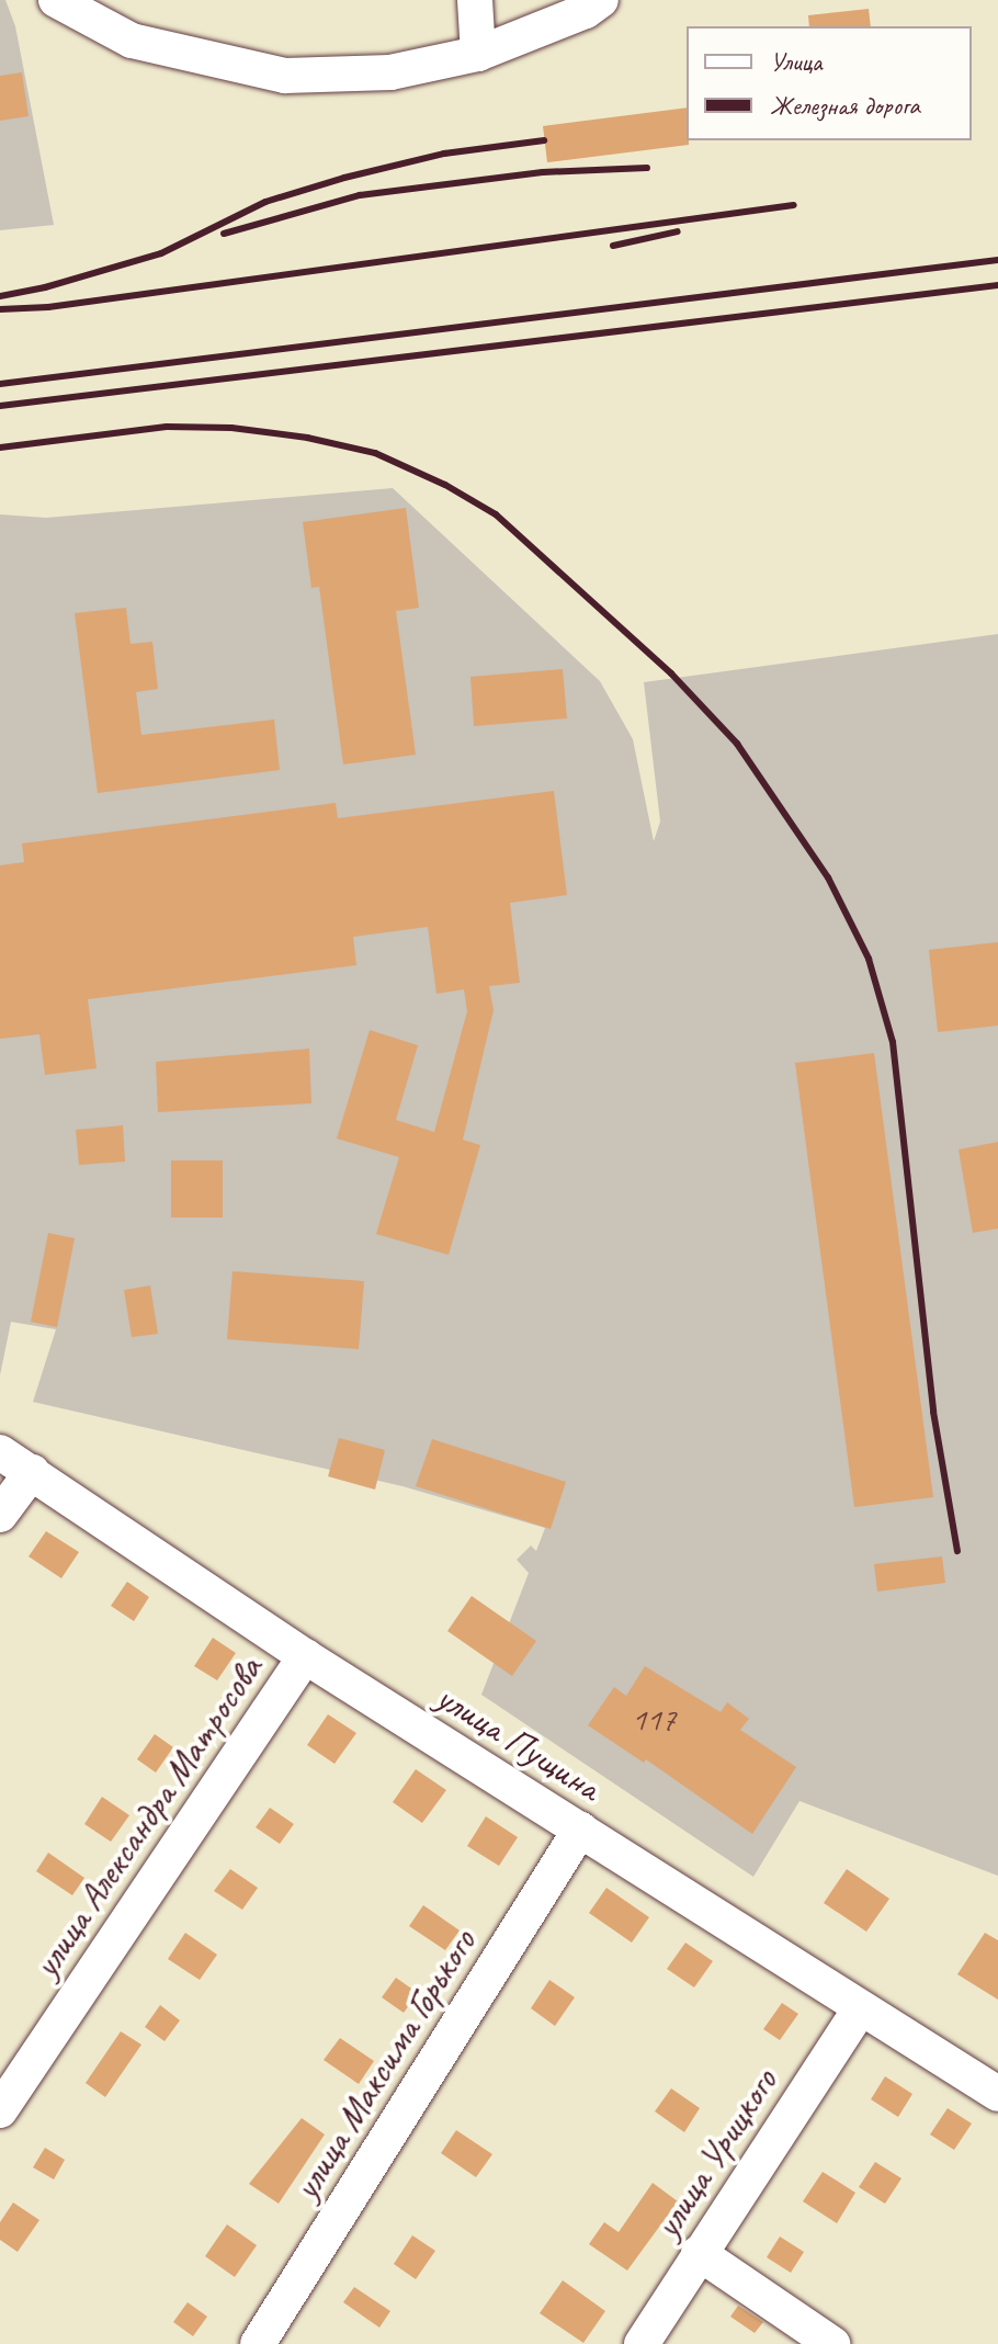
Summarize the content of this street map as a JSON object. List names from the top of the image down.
{
  "streets": {
    "street": [
      "улица Пущина",
      "улица Александра Матросова",
      "улица Максима Горького",
      "улица Урицкого"
    ]
  },
  "crossings": [
    ["улица Пущина", "улица Александра Матросова"],
    ["улица Пущина", "улица Максима Горького"],
    ["улица Пущина", "улица Урицкого"]
  ],
  "house_numbers": ["117"],
  "legend": ["Улица", "Железная дорога"]
}
